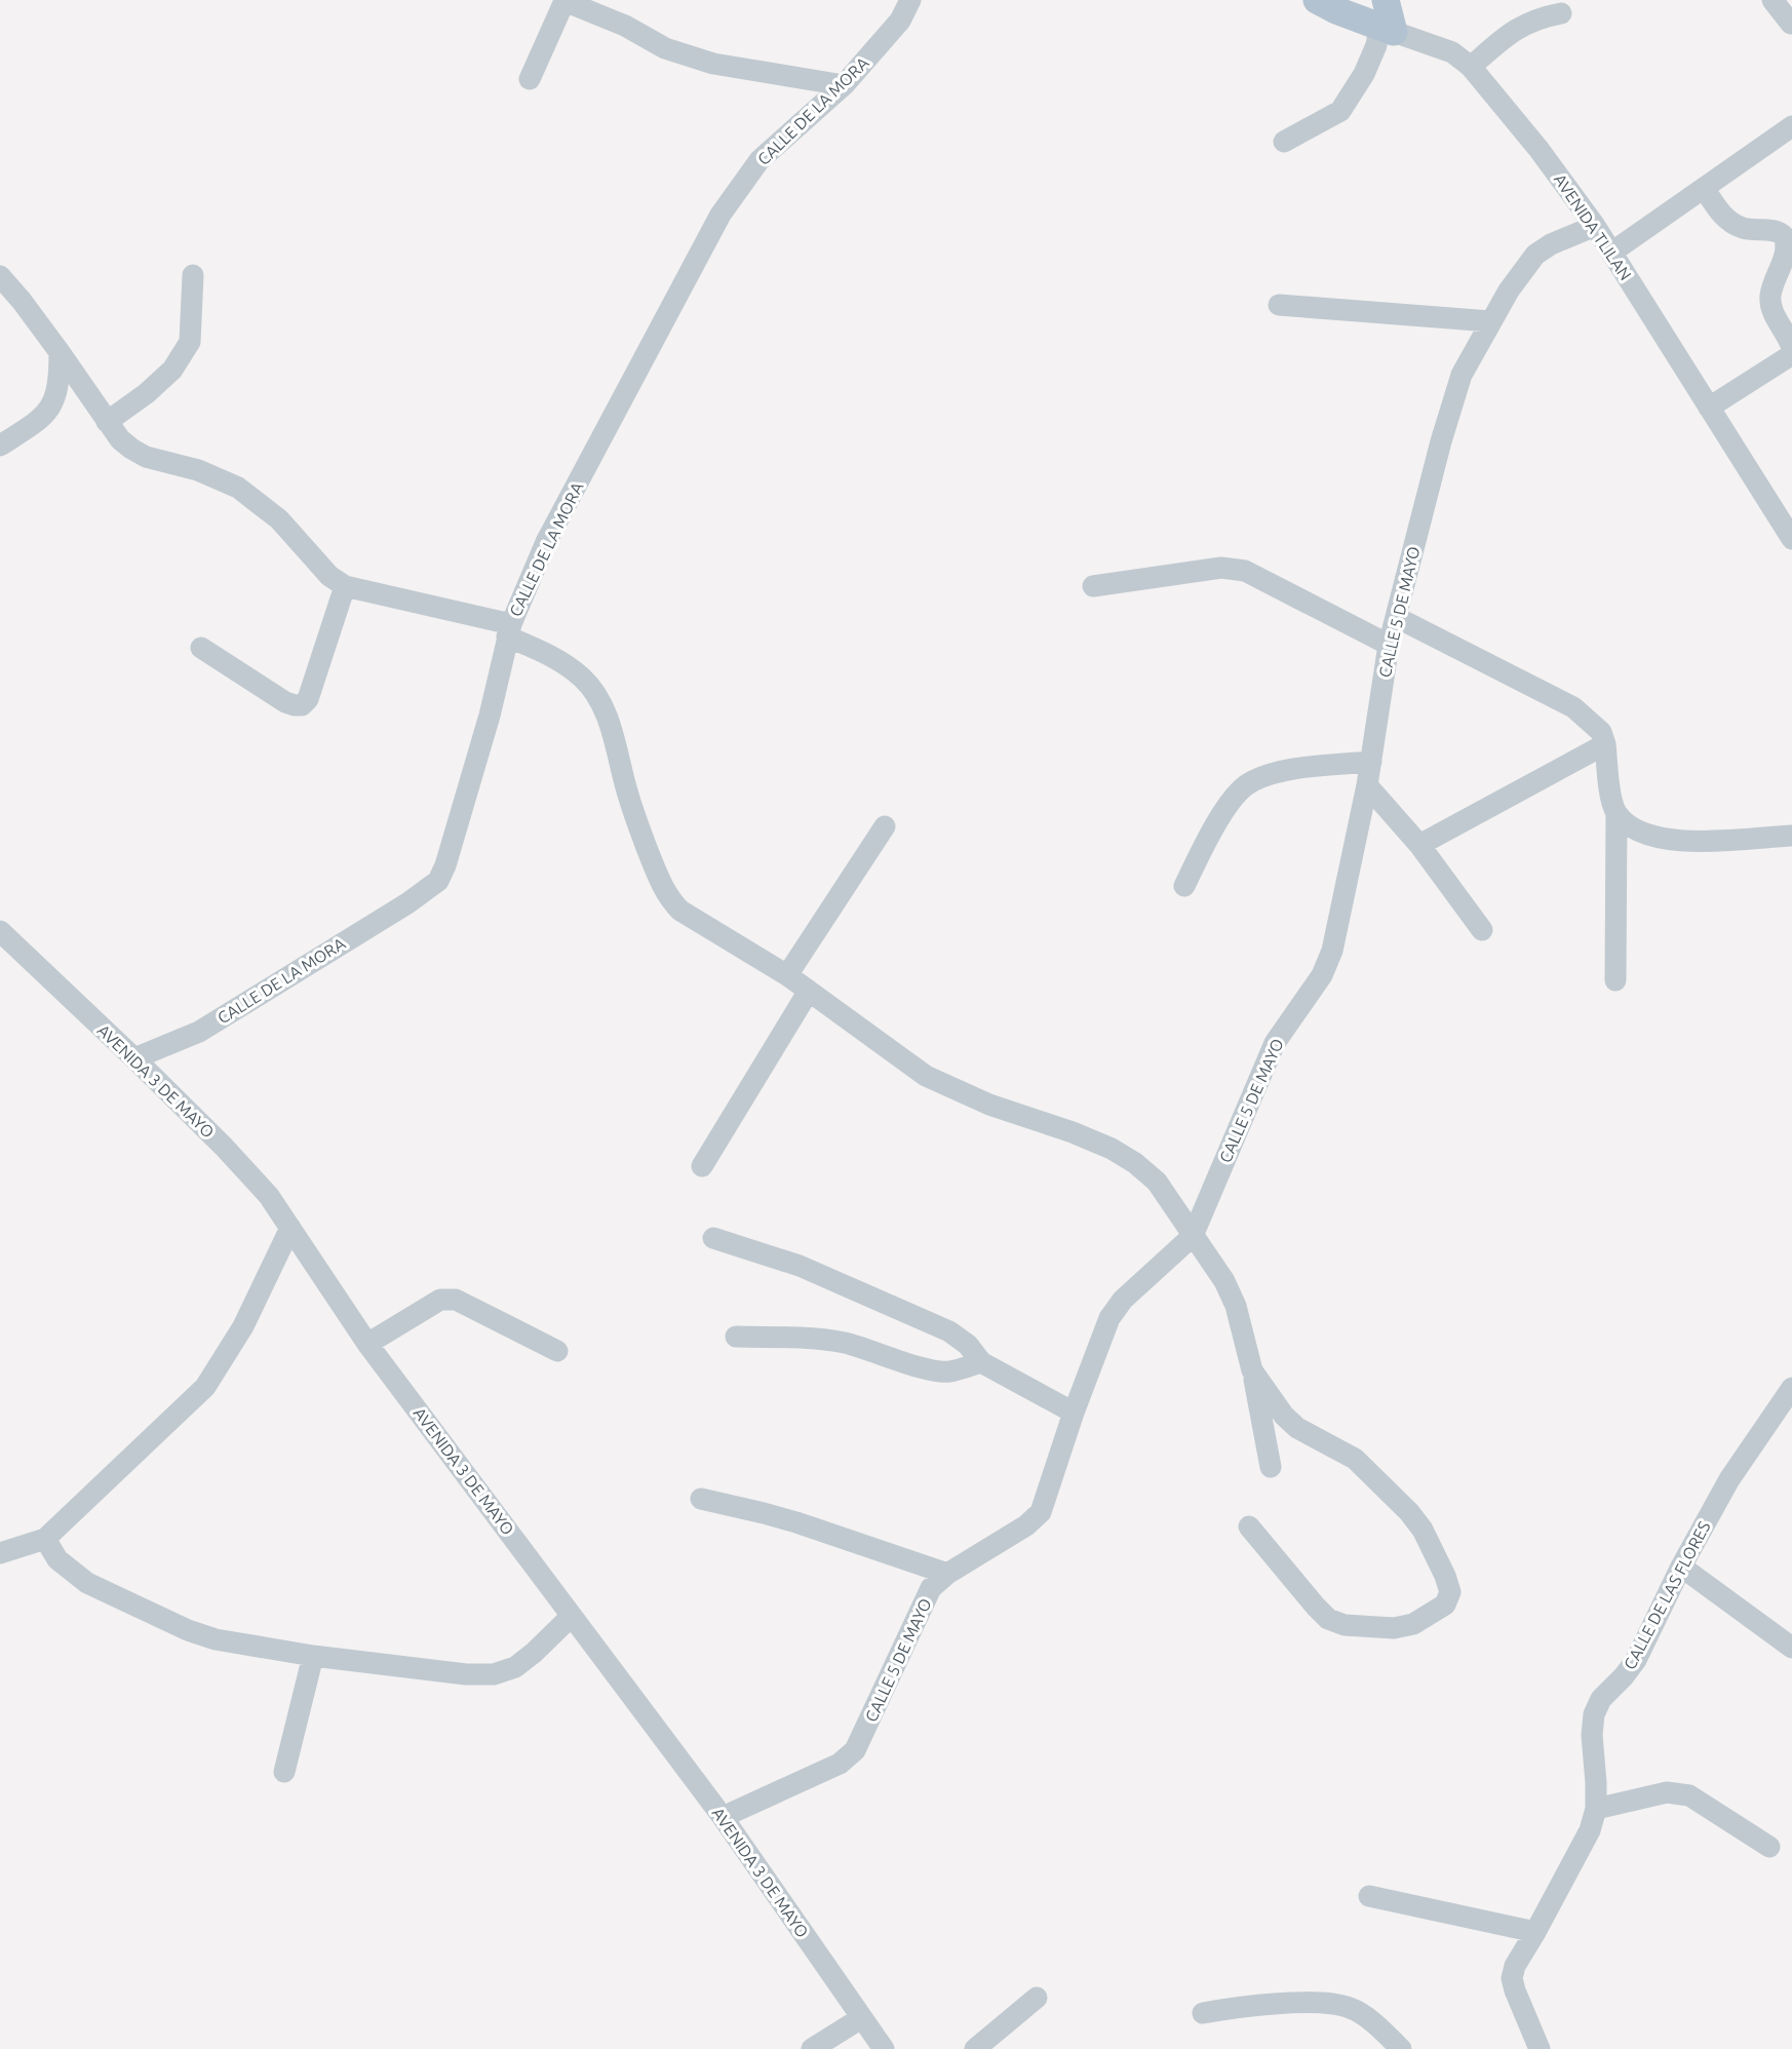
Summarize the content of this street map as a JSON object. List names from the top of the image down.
{
  "streets": {
    "main road": ["AVENIDA TLILAN"],
    "street": [
      "CALLE DE LA MORA",
      "CALLE 5 DE MAYO",
      "AVENIDA 3 DE MAYO",
      "CALLE DE LAS FLORES"
    ]
  },
  "crossings": [
    ["CALLE DE LA MORA", "AVENIDA 3 DE MAYO"],
    ["AVENIDA TLILAN", "CALLE 5 DE MAYO"],
    ["CALLE 5 DE MAYO", "AVENIDA 3 DE MAYO"]
  ]
}
